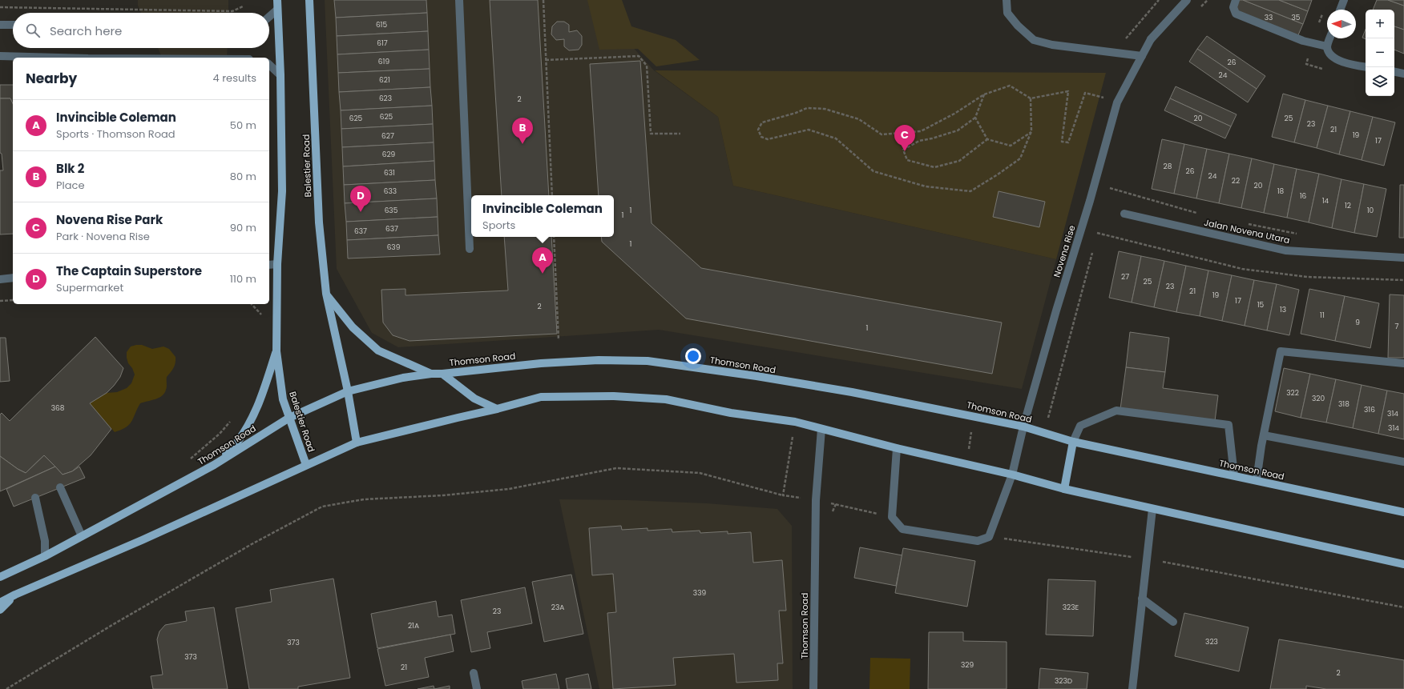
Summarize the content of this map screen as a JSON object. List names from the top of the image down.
{
  "streets": {
    "main road": ["Balestier Road", "Thomson Road"],
    "street": ["Jalan Novena Utara", "Novena Rise"]
  },
  "crossings": [
    ["Balestier Road", "Thomson Road"],
    ["Novena Rise", "Thomson Road"]
  ],
  "house_numbers": [
    "33",
    "35",
    "615",
    "617",
    "619",
    "26",
    "24",
    "621",
    "623",
    "2",
    "625",
    "625",
    "20",
    "25",
    "23",
    "21",
    "19",
    "627",
    "17",
    "629",
    "28",
    "26",
    "631",
    "24",
    "22",
    "20",
    "633",
    "18",
    "16",
    "14",
    "12",
    "635",
    "1",
    "10",
    "1",
    "637",
    "637",
    "1",
    "639",
    "27",
    "25",
    "23",
    "21",
    "19",
    "17",
    "15",
    "2",
    "13",
    "11",
    "9",
    "7",
    "1",
    "322",
    "320",
    "318",
    "368",
    "316",
    "314",
    "314",
    "339",
    "23A",
    "323E",
    "23",
    "21A",
    "323",
    "373",
    "373",
    "329",
    "21",
    "2",
    "323D"
  ],
  "north": "left",
  "page": {
    "map_buttons": ["+", "−"],
    "search": "Search here",
    "heading": ["Nearby", "4 results"],
    "list": [
      {
        "mark": "A",
        "name": "Invincible Coleman",
        "note": "Sports · Thomson Road",
        "value": "50 m"
      },
      {
        "mark": "B",
        "name": "Blk 2",
        "note": "Place",
        "value": "80 m"
      },
      {
        "mark": "C",
        "name": "Novena Rise Park",
        "note": "Park · Novena Rise",
        "value": "90 m"
      },
      {
        "mark": "D",
        "name": "The Captain Superstore",
        "note": "Supermarket",
        "value": "110 m"
      }
    ],
    "pins": [
      "B",
      "C",
      "D",
      "A"
    ],
    "popup": ["Invincible Coleman", "Sports"]
  }
}
